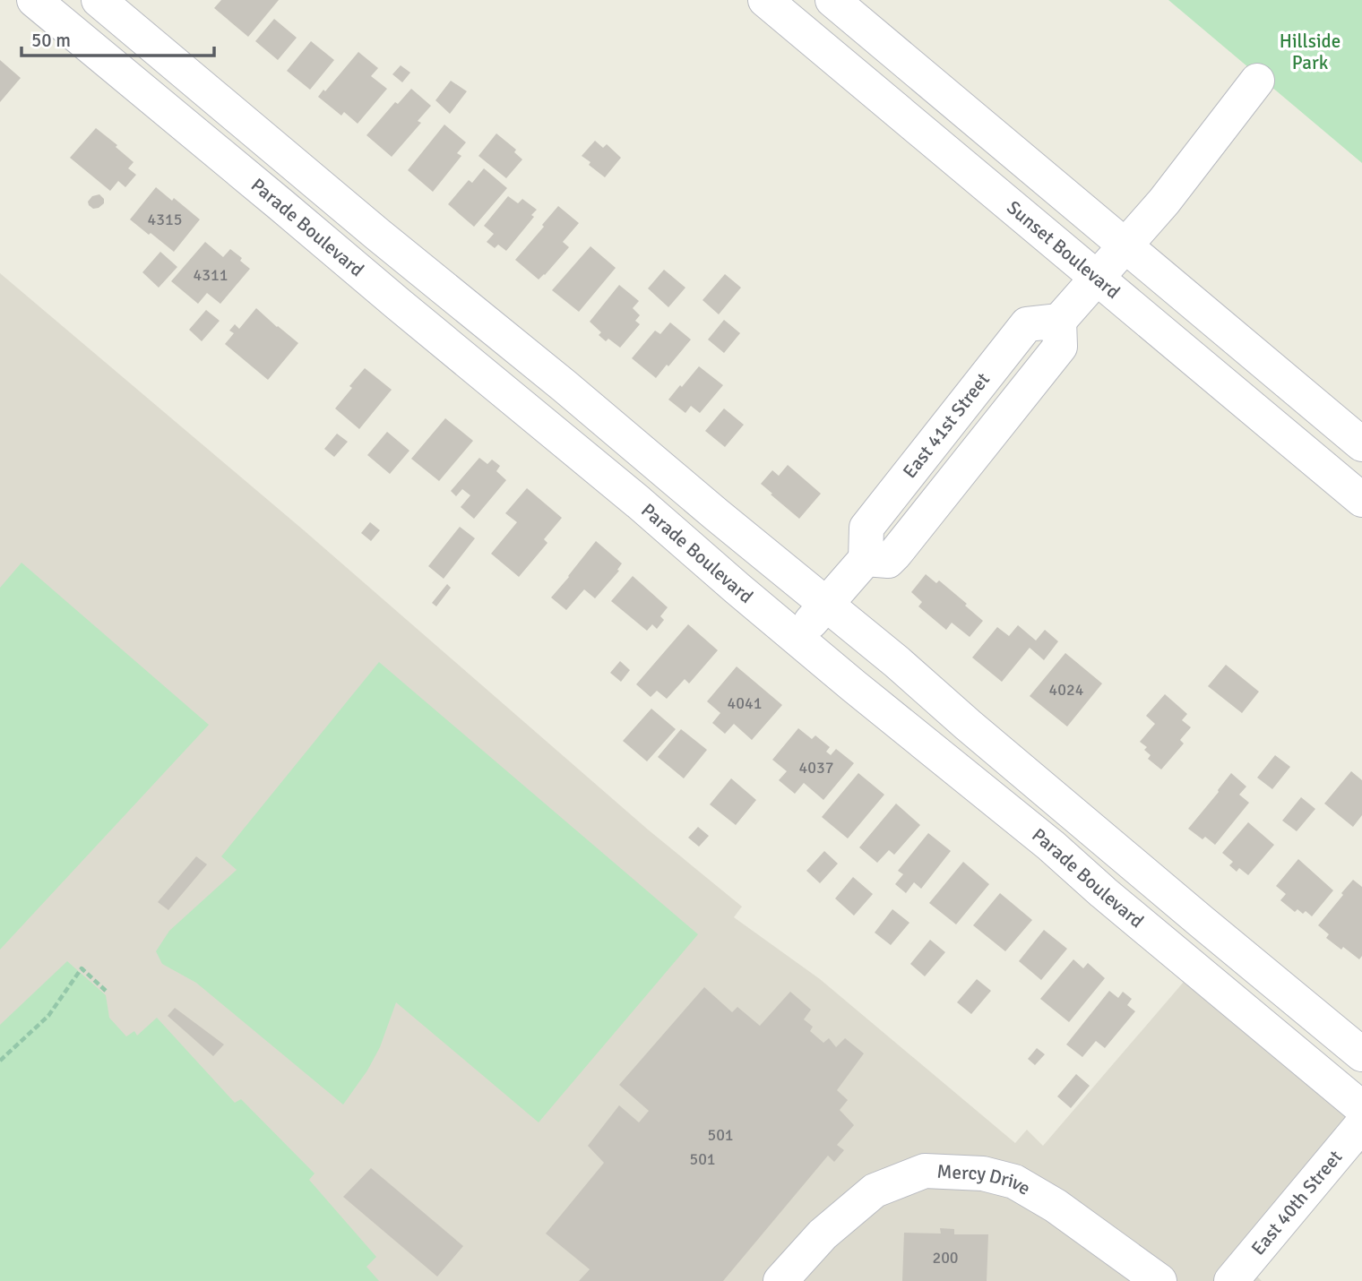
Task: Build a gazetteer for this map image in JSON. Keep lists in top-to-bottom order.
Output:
{
  "streets": {
    "street": [
      "Parade Boulevard",
      "Sunset Boulevard",
      "East 41st Street",
      "Mercy Drive",
      "East 40th Street"
    ]
  },
  "crossings": [
    ["Parade Boulevard", "East 41st Street"],
    ["Sunset Boulevard", "East 41st Street"]
  ],
  "parks": ["Hillside Park"],
  "house_numbers": [
    "4315",
    "4311",
    "4024",
    "4041",
    "4037",
    "501",
    "501",
    "200"
  ],
  "scale_bar": "50 m"
}
